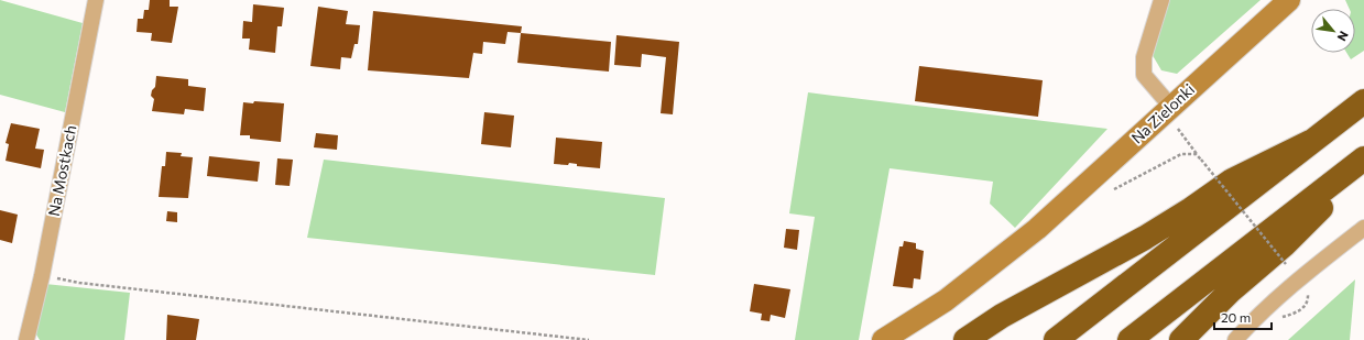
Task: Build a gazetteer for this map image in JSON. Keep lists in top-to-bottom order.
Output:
{
  "streets": {
    "street": ["Na Zielonki", "Na Mostkach"]
  },
  "scale_bar": "20 m",
  "north": "bottom right"
}
